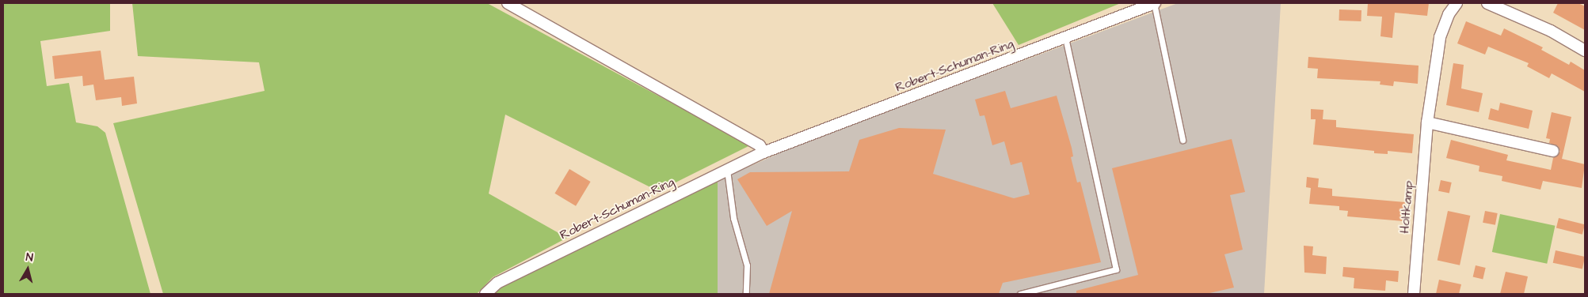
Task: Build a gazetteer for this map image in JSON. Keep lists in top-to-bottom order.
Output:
{
  "streets": {
    "street": ["Robert-Schuman-Ring", "Holtkamp"]
  },
  "north": "top"
}
